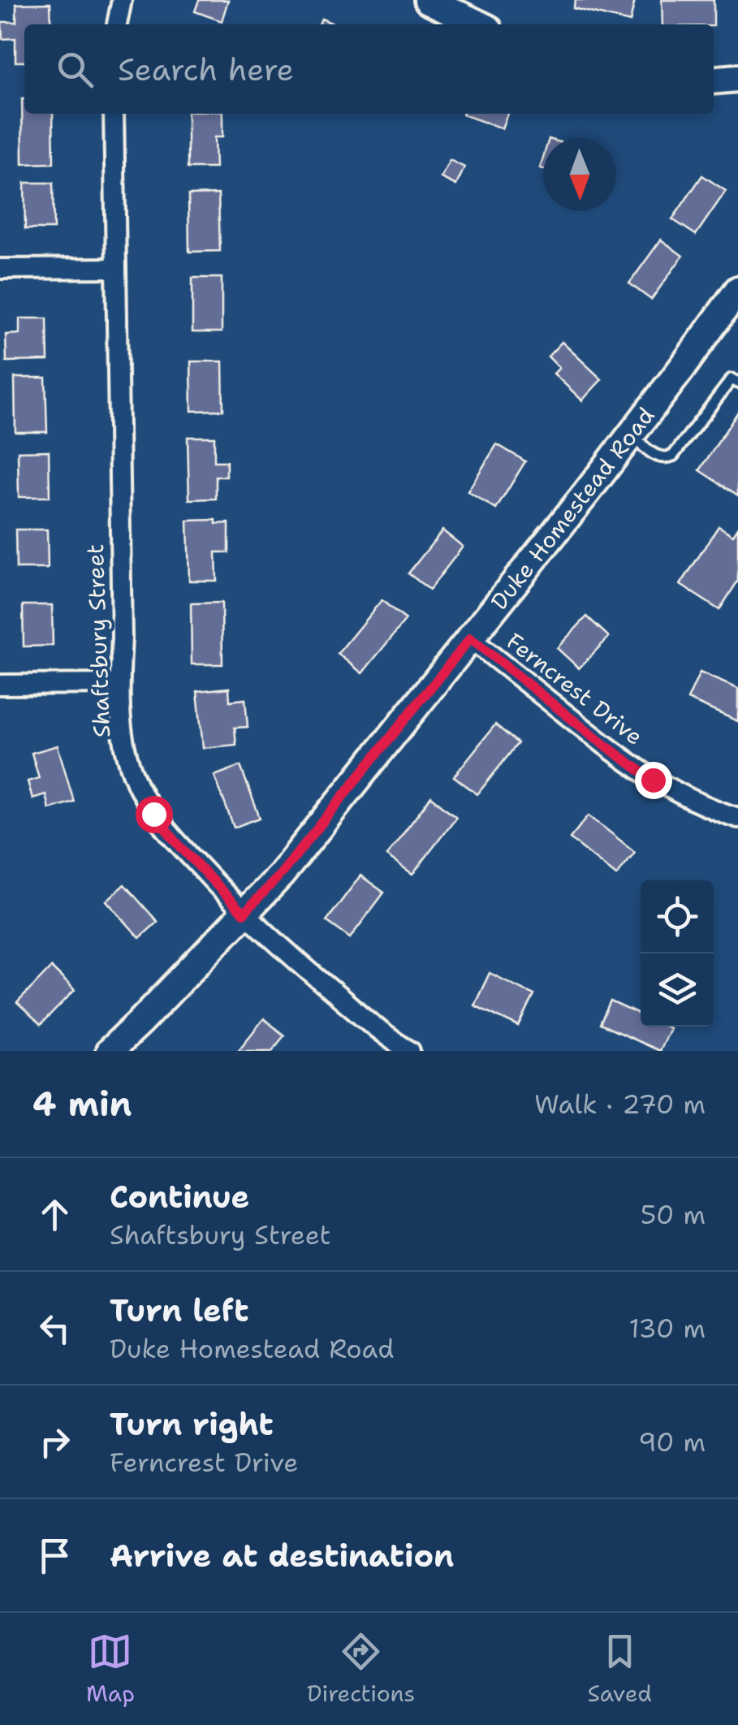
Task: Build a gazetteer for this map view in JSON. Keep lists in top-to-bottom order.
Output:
{
  "streets": {
    "street": ["Duke Homestead Road", "Shaftsbury Street", "Ferncrest Drive"]
  },
  "crossings": [
    ["Duke Homestead Road", "Shaftsbury Street"],
    ["Duke Homestead Road", "Ferncrest Drive"]
  ],
  "north": "bottom",
  "page": {
    "search": "Search here",
    "heading": ["4 min", "Walk · 270 m"],
    "list": [
      ["Continue", "Shaftsbury Street", "50 m"],
      ["Turn left", "Duke Homestead Road", "130 m"],
      ["Turn right", "Ferncrest Drive", "90 m"],
      "Arrive at destination"
    ],
    "nav": ["Map", "Directions", "Saved"]
  }
}
